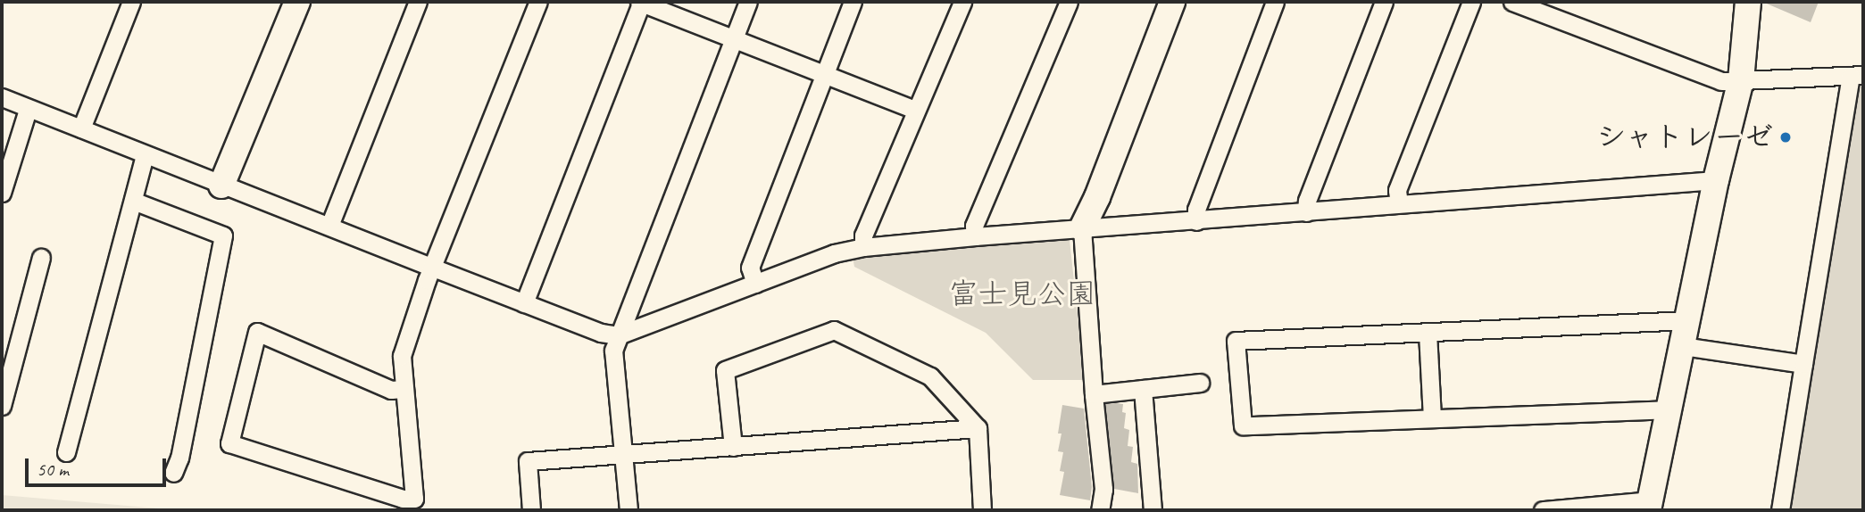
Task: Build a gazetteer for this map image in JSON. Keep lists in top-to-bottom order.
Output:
{
  "parks": ["富士見公園"],
  "places": ["シャトレーゼ"],
  "scale_bar": "50 m"
}
